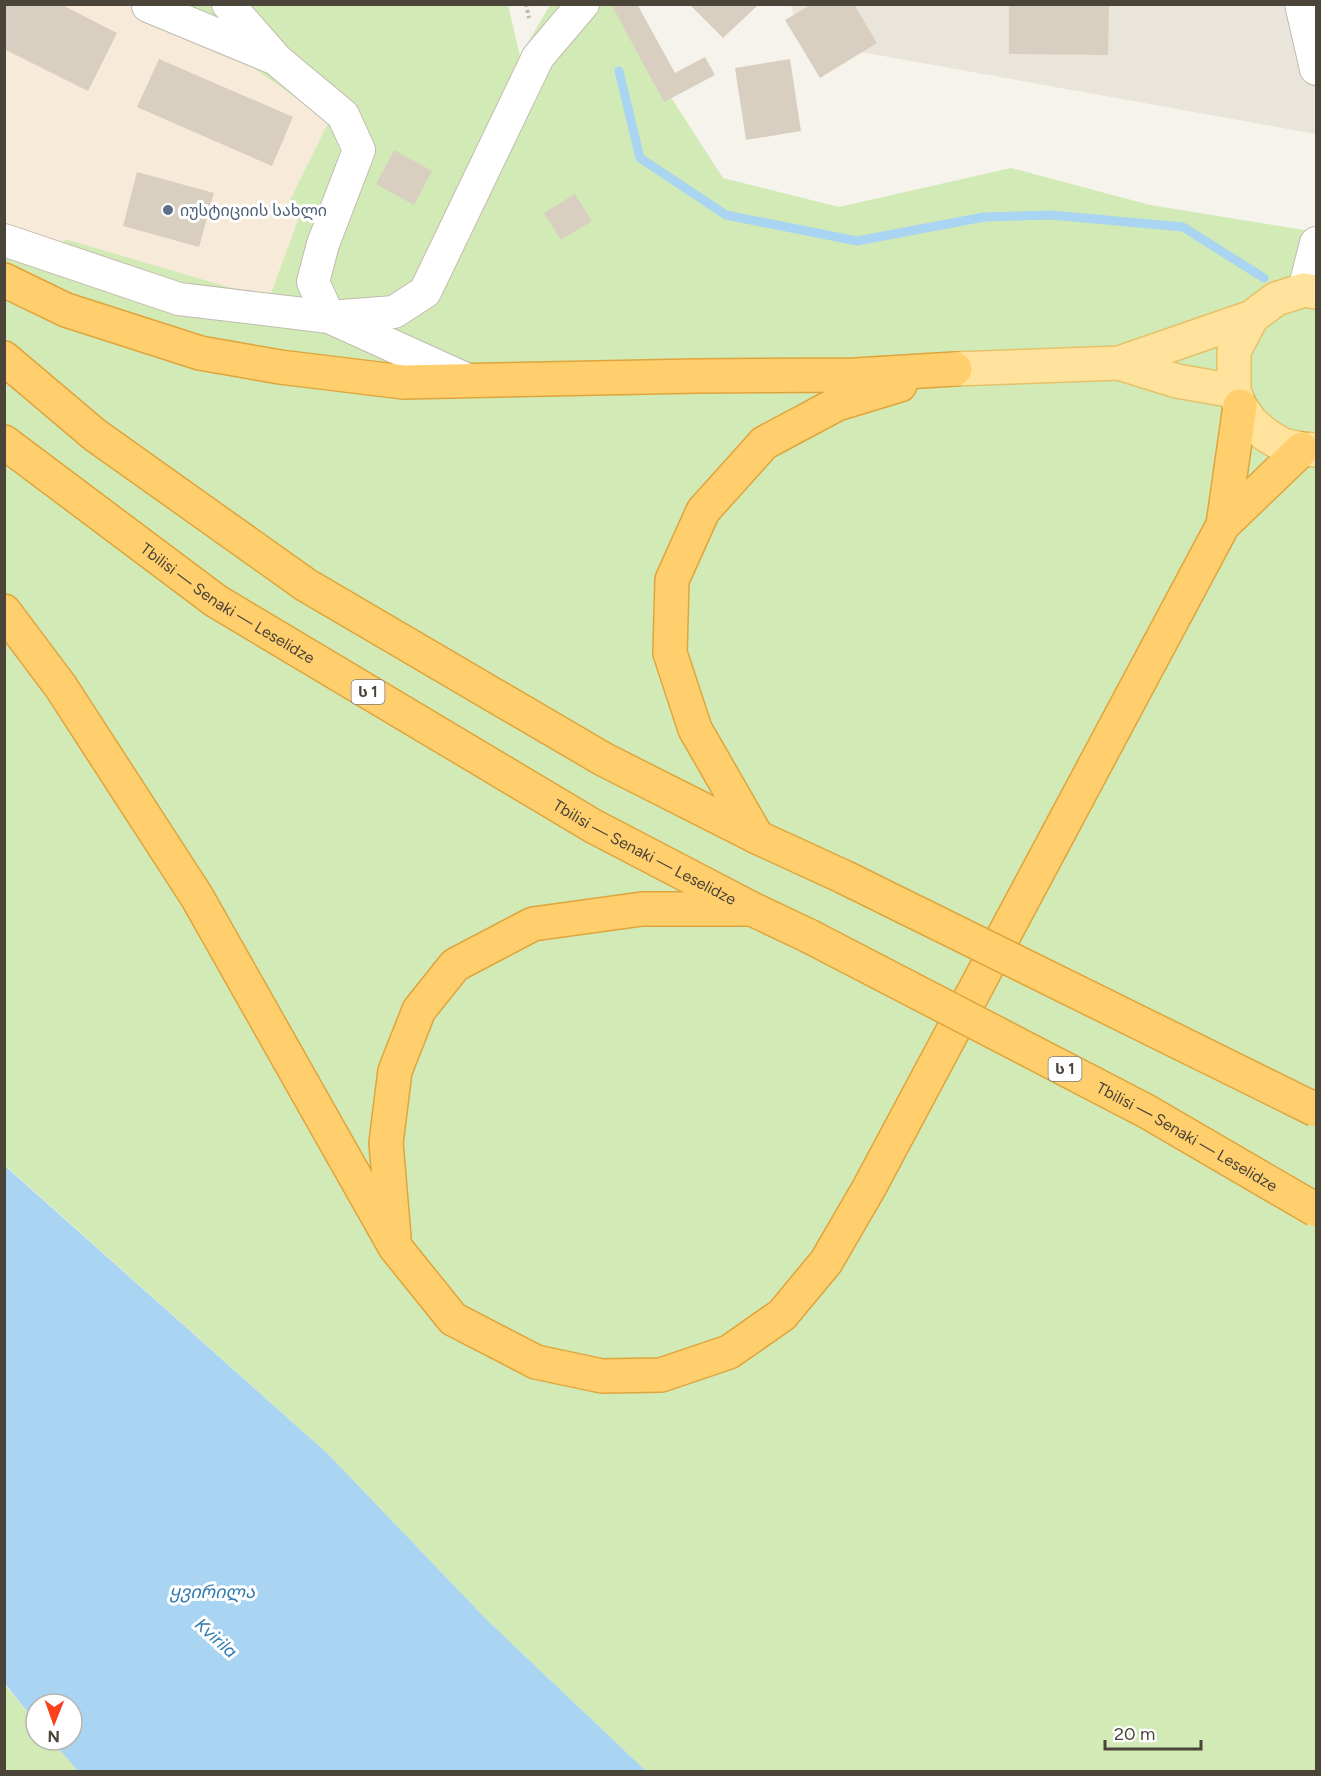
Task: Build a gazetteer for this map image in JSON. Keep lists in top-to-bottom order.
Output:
{
  "streets": {
    "highway": ["Tbilisi — Senaki — Leselidze", "ს 1"]
  },
  "water": ["ყვირილა", "Kvirila"],
  "places": ["იუსტიციის სახლი"],
  "scale_bar": "20 m",
  "north": "bottom"
}
